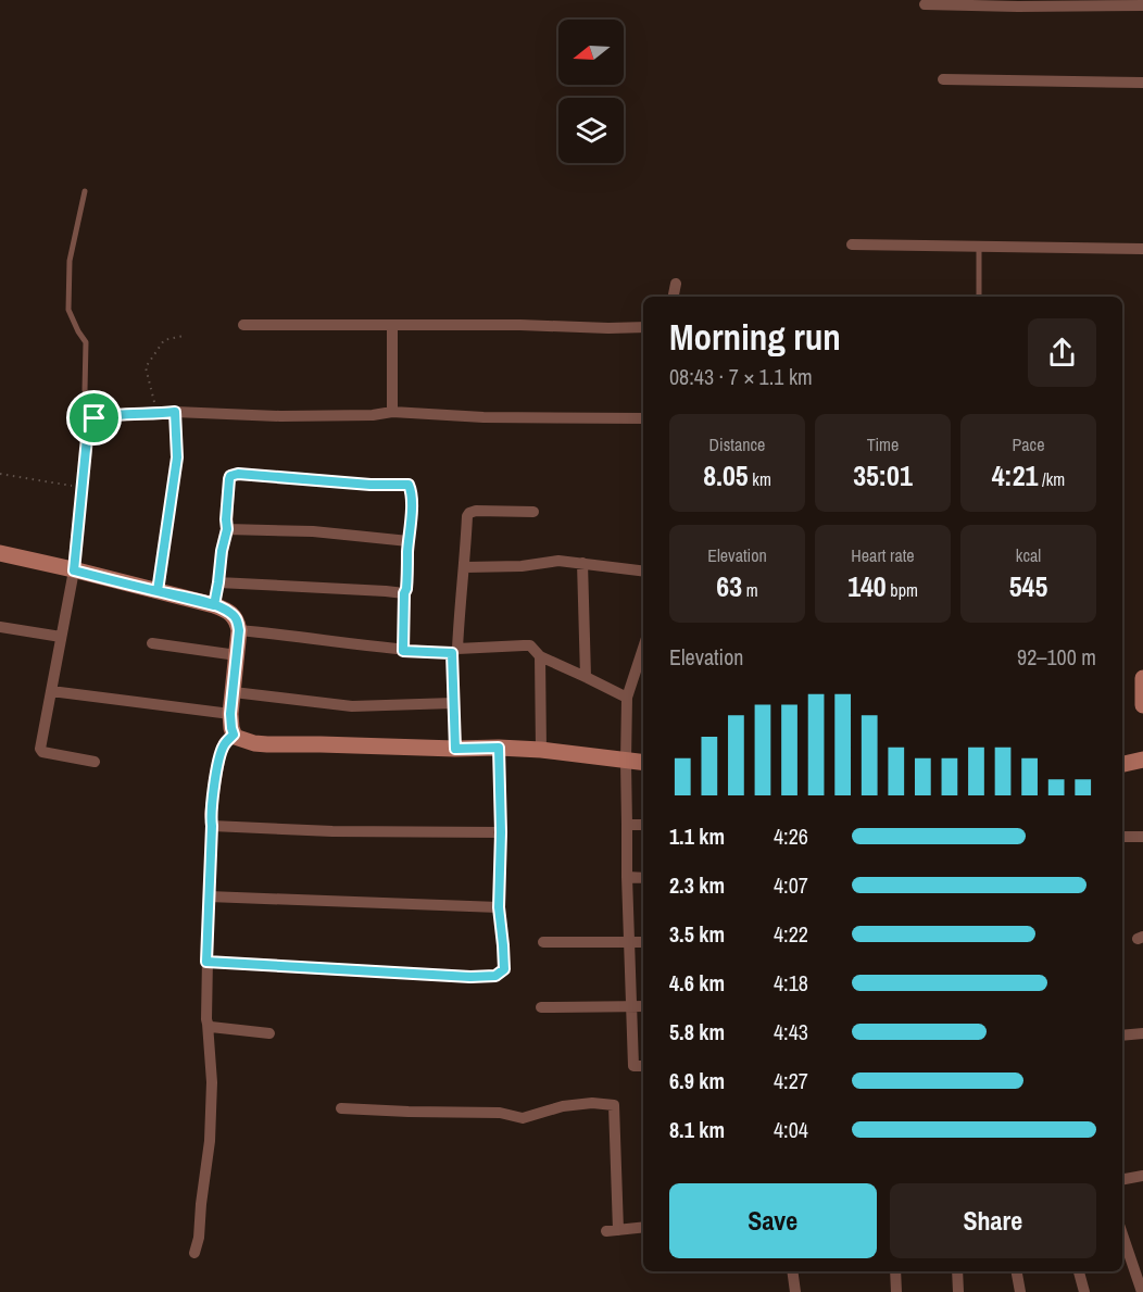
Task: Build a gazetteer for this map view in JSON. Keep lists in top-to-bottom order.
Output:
{
  "north": "left",
  "page": {
    "heading": ["Morning run", "08:43 · 7 × 1.1 km"],
    "stats": [
      ["Distance", "8.05 km"],
      ["Time", "35:01"],
      ["Pace", "4:21 /km"],
      ["Elevation", "63 m"],
      ["Heart rate", "140 bpm"],
      ["kcal", "545"]
    ],
    "chart": ["Elevation", "92–100 m"],
    "list": [
      {
        "name": "1.1 km",
        "note": "4:26"
      },
      {
        "name": "2.3 km",
        "note": "4:07"
      },
      {
        "name": "3.5 km",
        "note": "4:22"
      },
      {
        "name": "4.6 km",
        "note": "4:18"
      },
      {
        "name": "5.8 km",
        "note": "4:43"
      },
      {
        "name": "6.9 km",
        "note": "4:27"
      },
      {
        "name": "8.1 km",
        "note": "4:04"
      }
    ],
    "buttons": ["Save", "Share"]
  }
}
